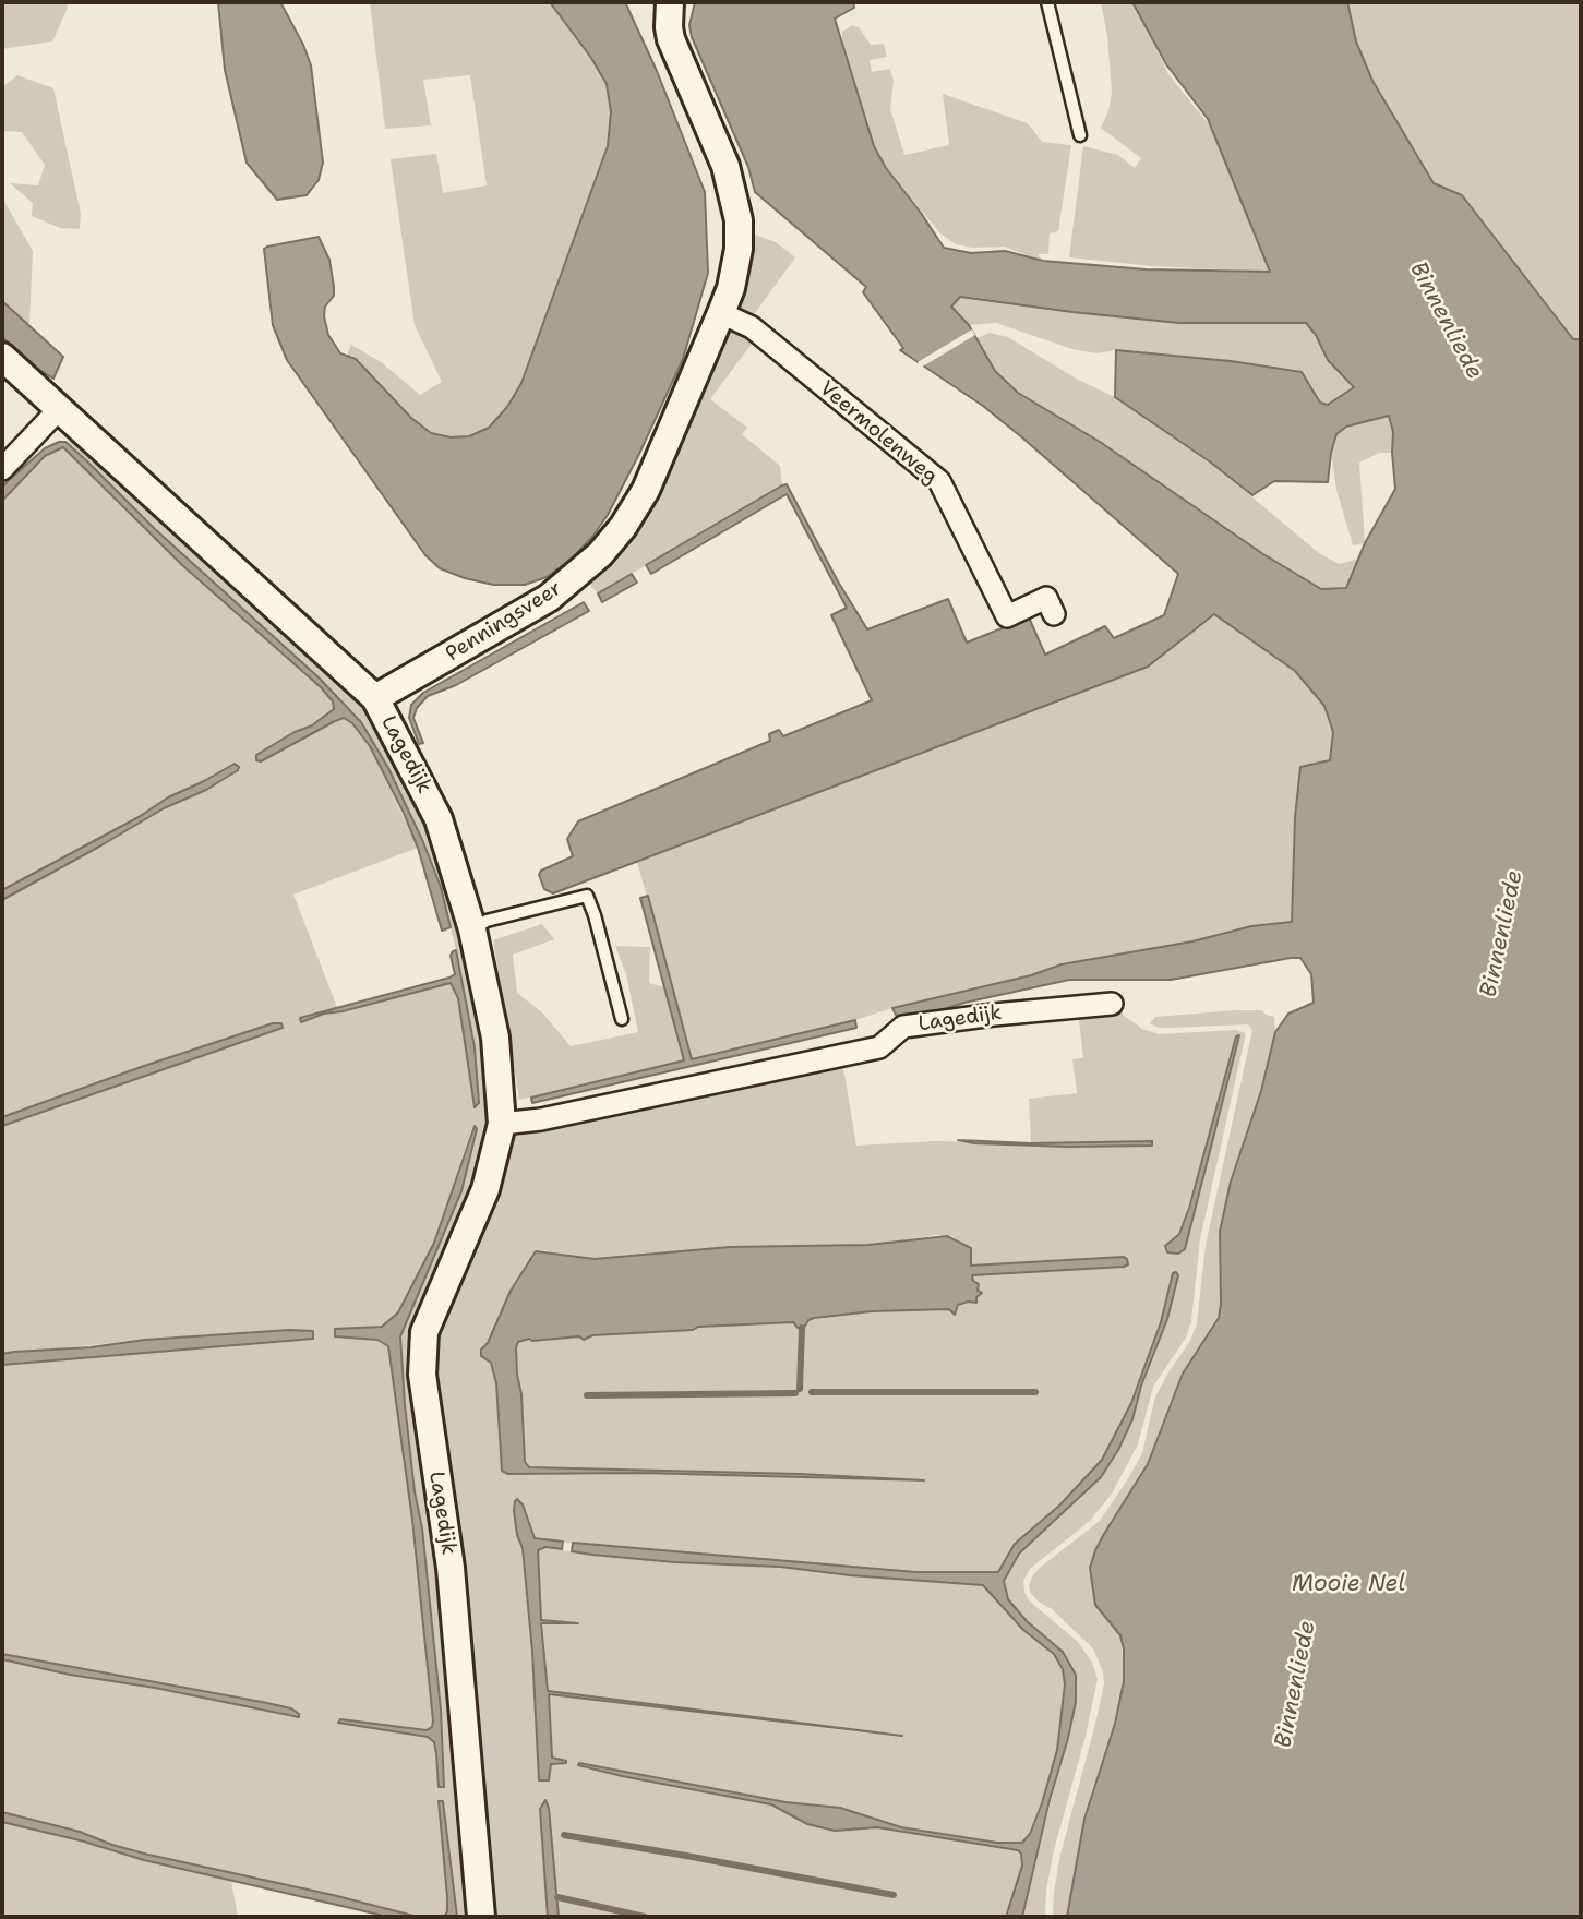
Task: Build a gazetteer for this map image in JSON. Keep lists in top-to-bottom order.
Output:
{
  "streets": {
    "street": ["Veermolenweg", "Penningsveer", "Lagedijk"]
  },
  "crossings": [
    ["Veermolenweg", "Penningsveer"],
    ["Penningsveer", "Lagedijk"]
  ],
  "water": ["Binnenliede", "Mooie Nel"]
}
